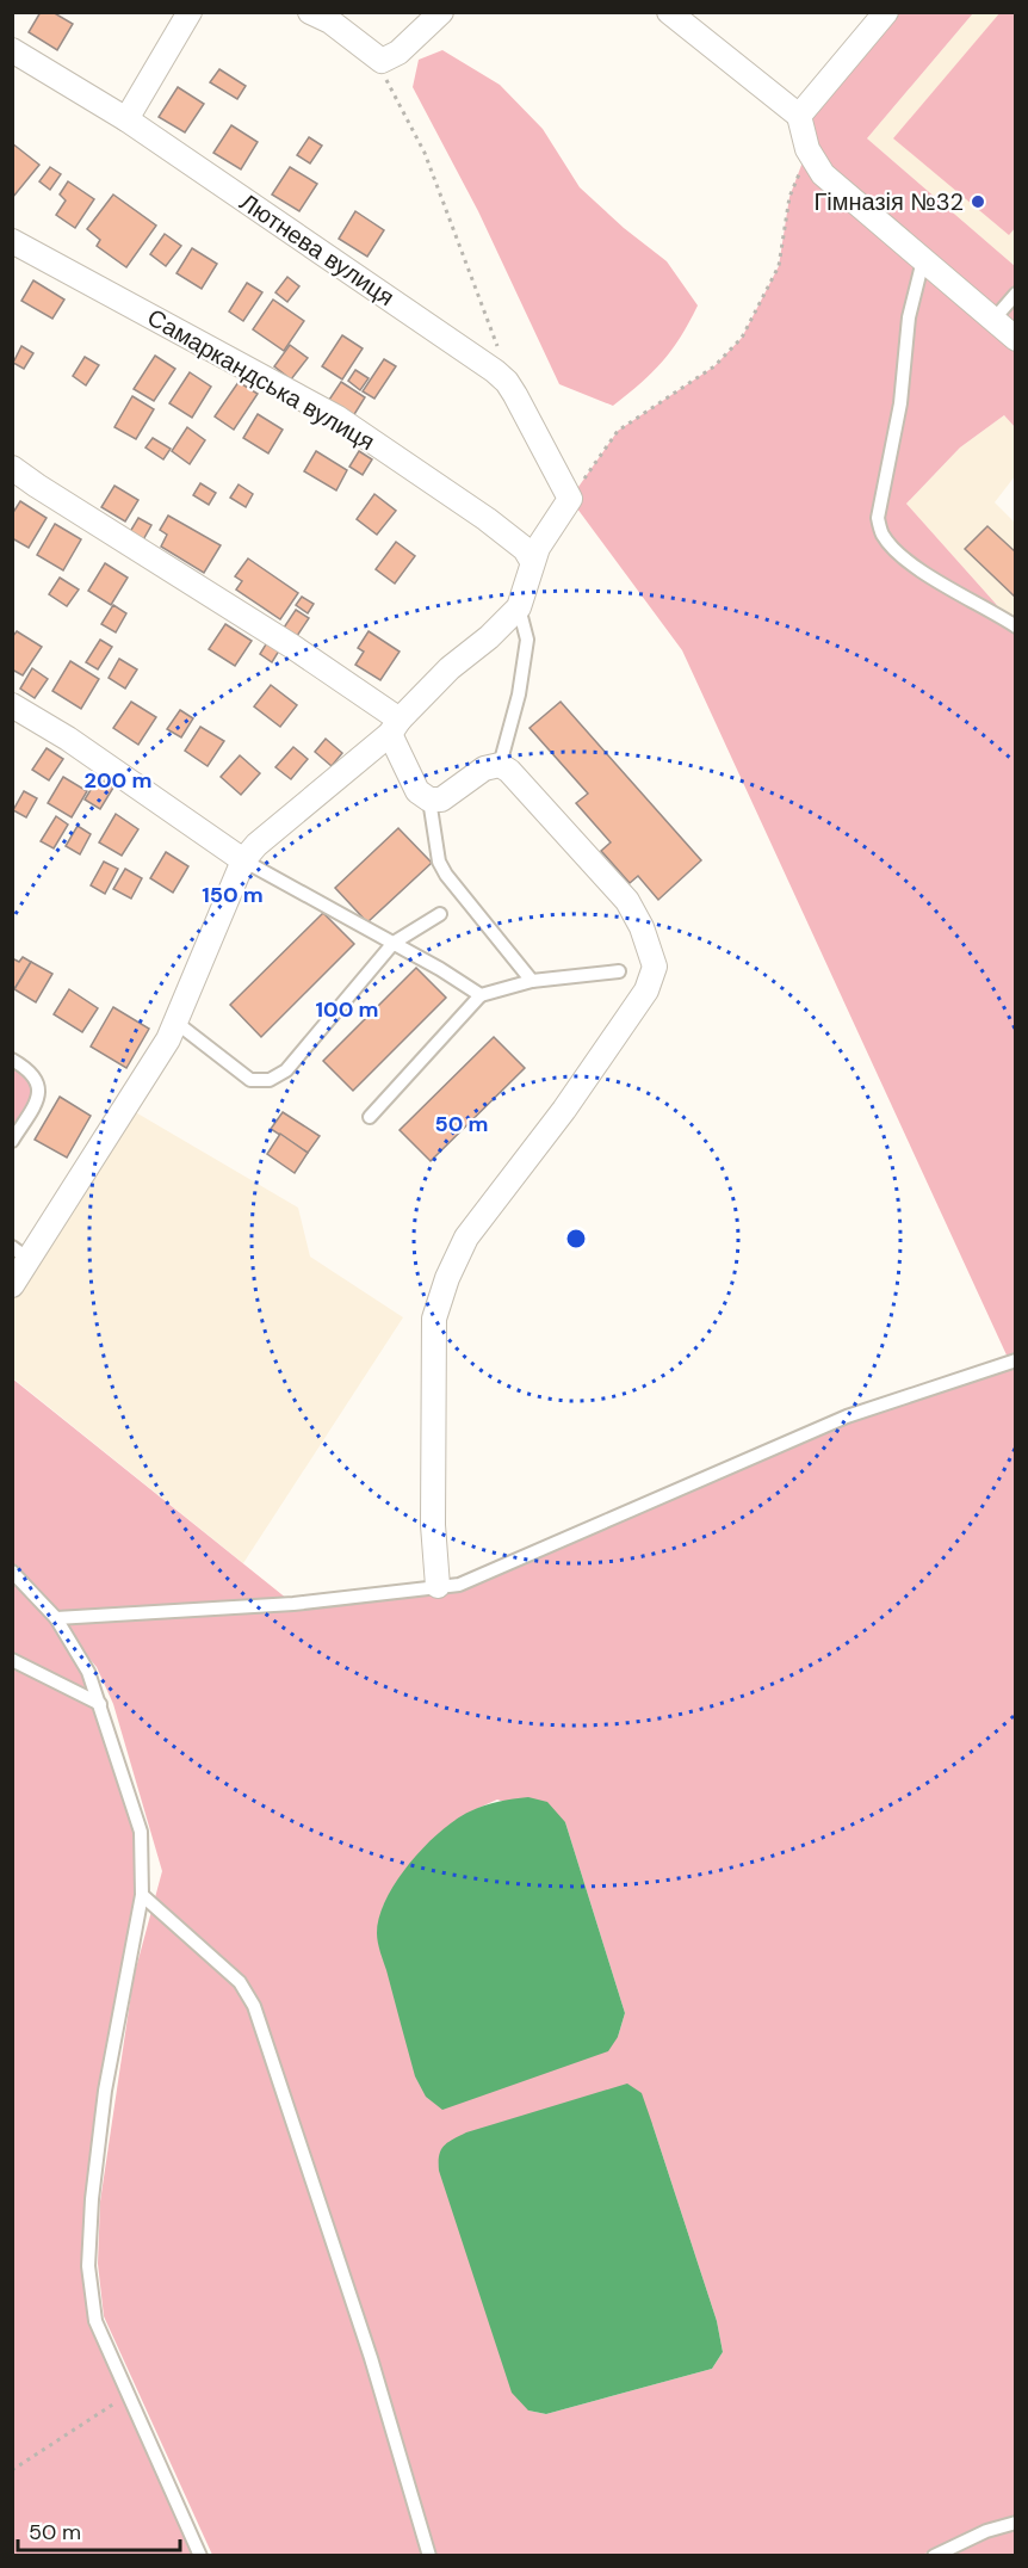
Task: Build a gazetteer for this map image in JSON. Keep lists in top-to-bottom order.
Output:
{
  "streets": {
    "street": ["Лютнева вулиця", "Самаркандська вулиця"]
  },
  "places": ["Гімназія №32"],
  "scale_bar": "50 m",
  "rings": [
    "200 m",
    "150 m",
    "100 m",
    "50 m"
  ]
}
